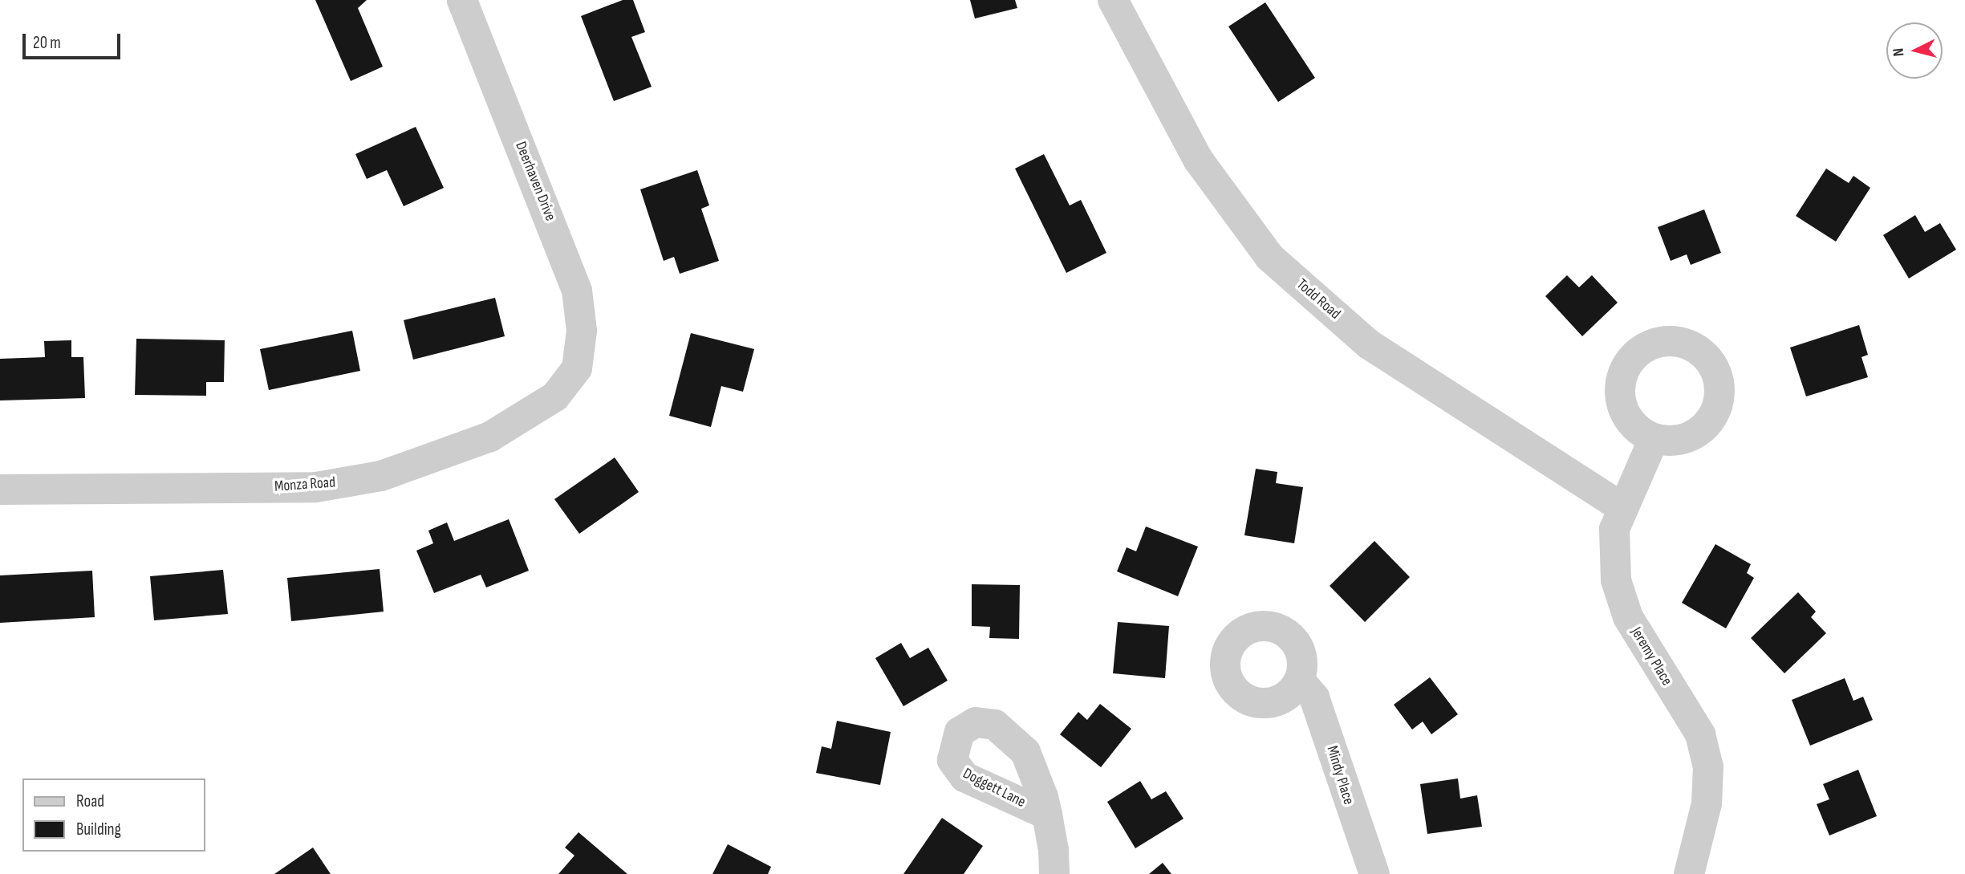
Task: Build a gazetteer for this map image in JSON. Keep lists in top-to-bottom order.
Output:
{
  "streets": {
    "street": [
      "Deerhaven Drive",
      "Todd Road",
      "Monza Road",
      "Jeremy Place",
      "Mindy Place"
    ]
  },
  "crossings": [
    ["Deerhaven Drive", "Monza Road"],
    ["Todd Road", "Jeremy Place"]
  ],
  "legend": ["Road", "Building"],
  "scale_bar": "20 m",
  "north": "left"
}
